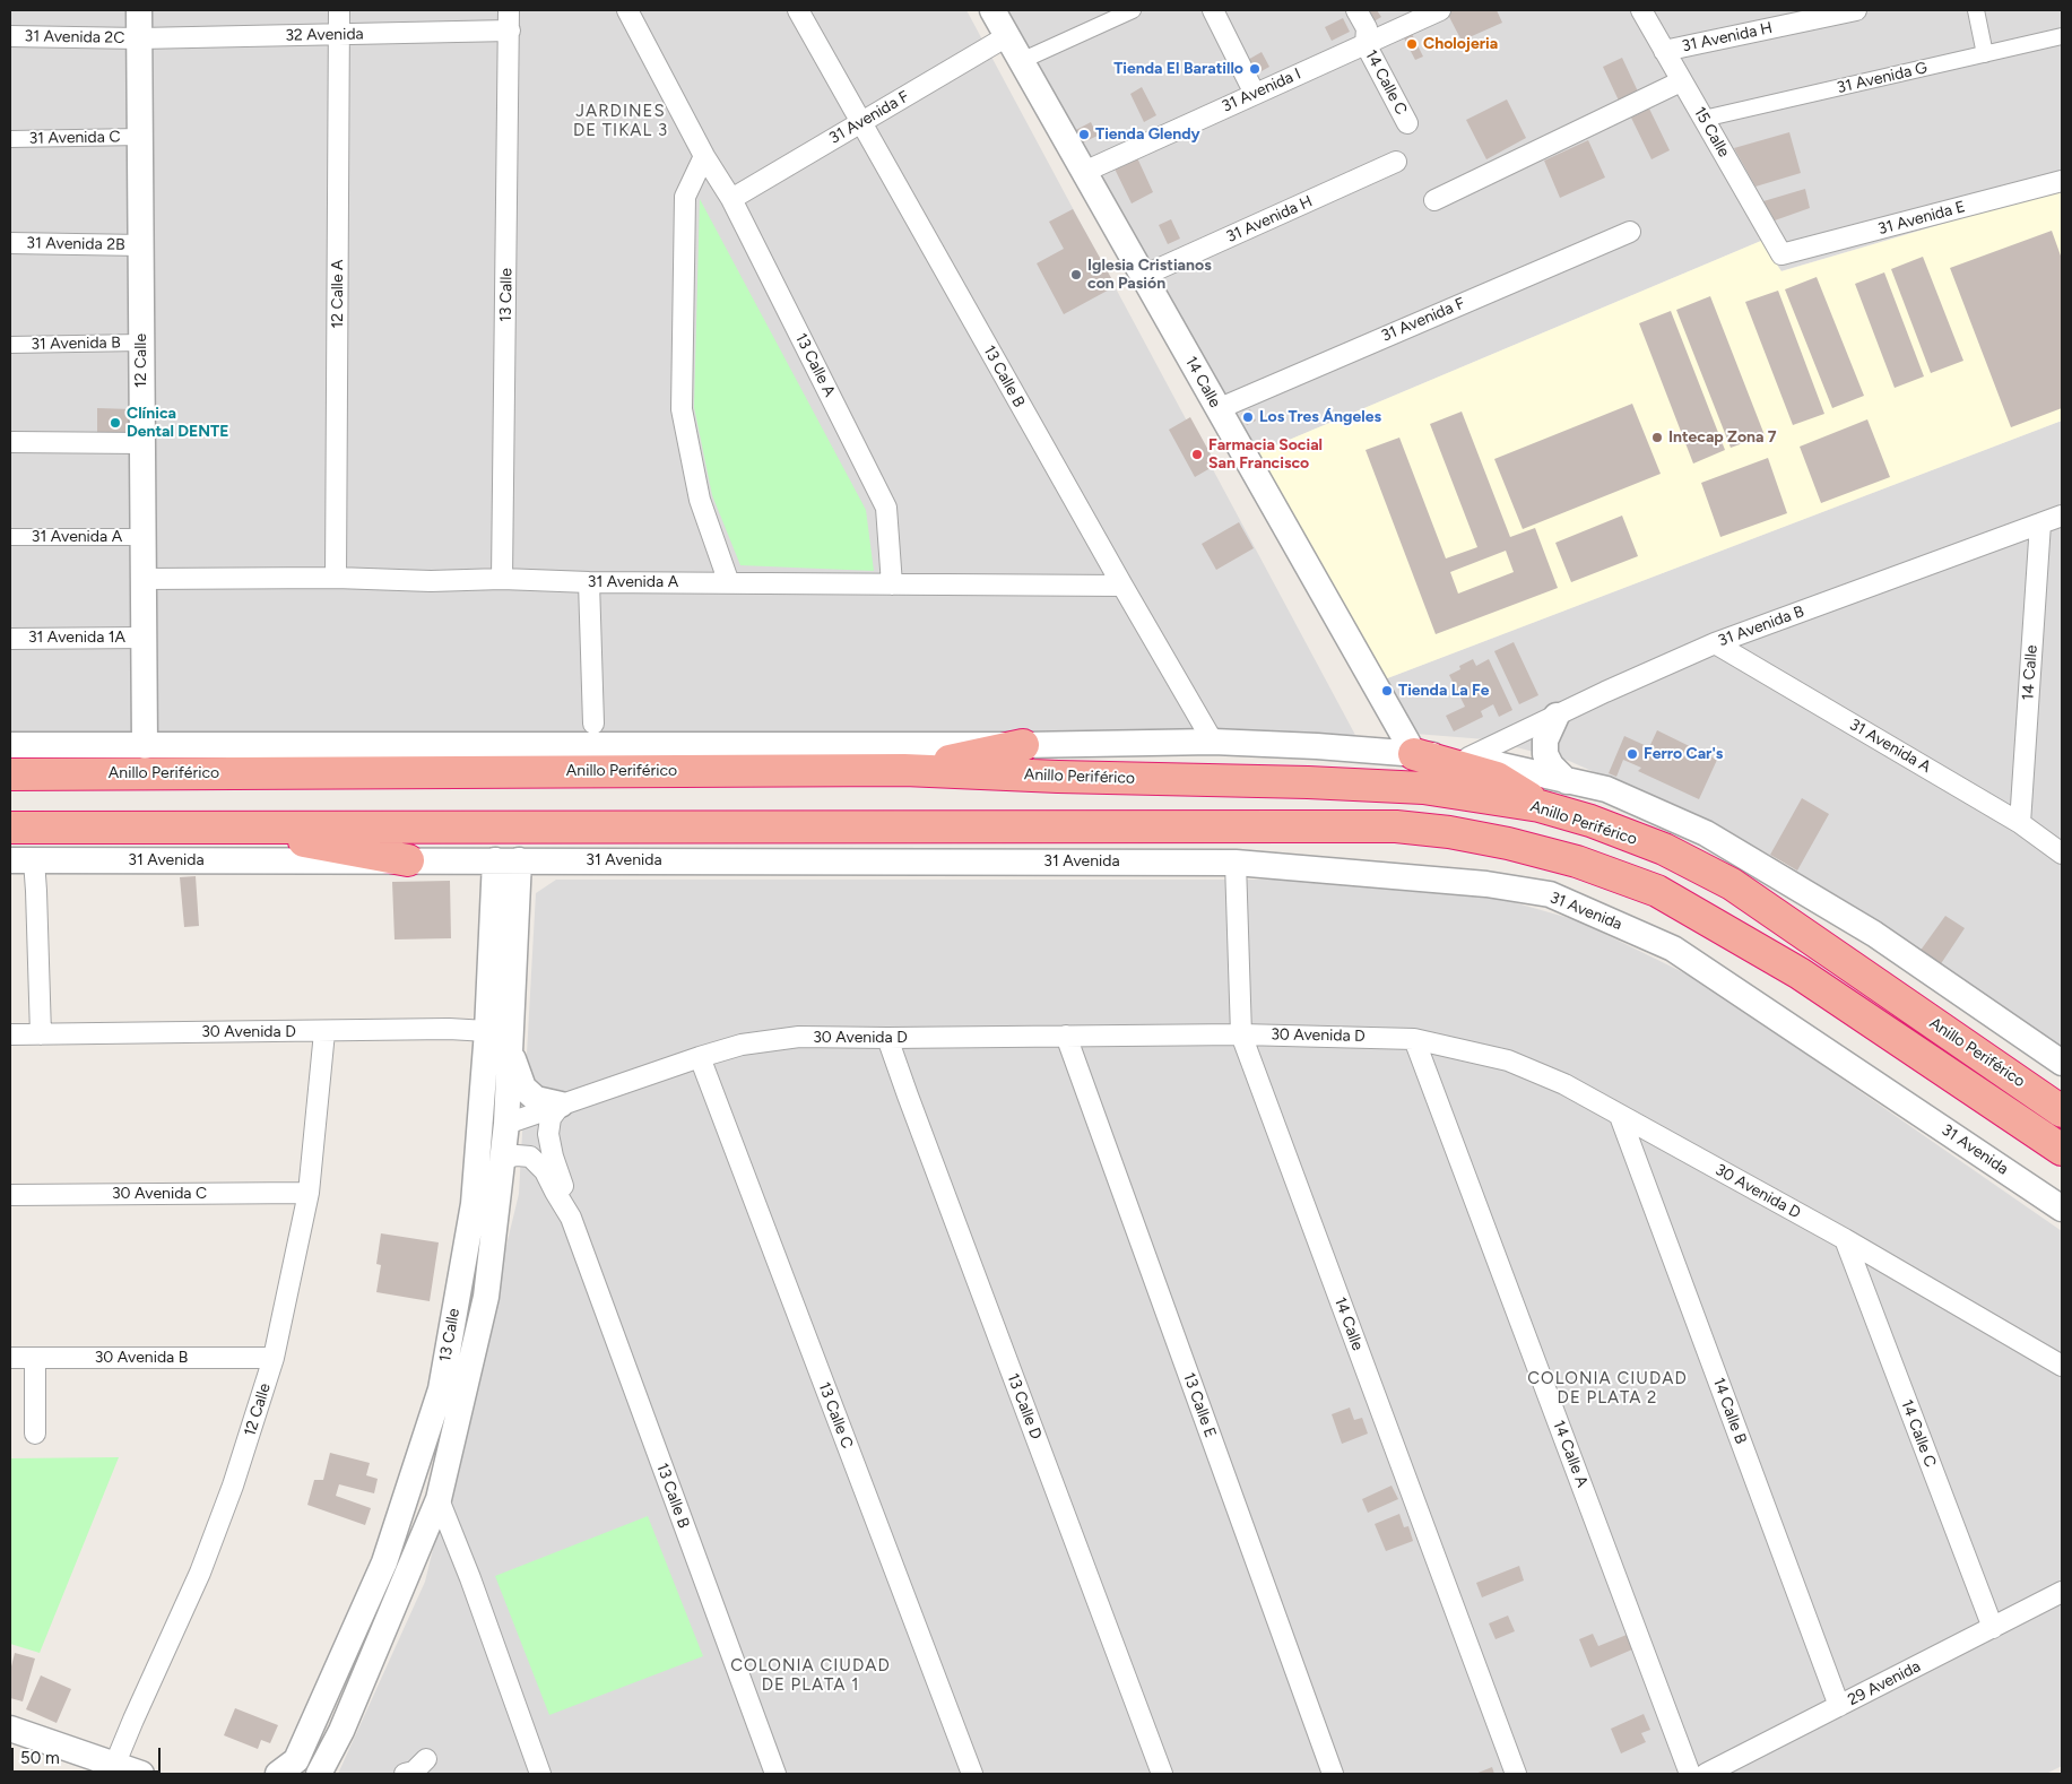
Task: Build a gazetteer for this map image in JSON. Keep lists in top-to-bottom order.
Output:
{
  "streets": {
    "highway": ["Anillo Periférico"],
    "street": [
      "32 Avenida",
      "31 Avenida 2C",
      "31 Avenida H",
      "31 Avenida G",
      "14 Calle C",
      "31 Avenida I",
      "31 Avenida F",
      "15 Calle",
      "31 Avenida C",
      "31 Avenida E",
      "31 Avenida 2B",
      "12 Calle A",
      "13 Calle",
      "31 Avenida B",
      "12 Calle",
      "13 Calle A",
      "13 Calle B",
      "14 Calle",
      "31 Avenida A",
      "31 Avenida 1A",
      "31 Avenida",
      "30 Avenida D",
      "30 Avenida C",
      "30 Avenida B",
      "13 Calle E",
      "13 Calle D",
      "14 Calle B",
      "13 Calle C",
      "14 Calle A",
      "29 Avenida"
    ]
  },
  "crossings": [
    ["32 Avenida", "31 Avenida 2C"],
    ["32 Avenida", "12 Calle A"],
    ["32 Avenida", "13 Calle"],
    ["32 Avenida", "12 Calle"],
    ["31 Avenida 2C", "12 Calle"],
    ["31 Avenida H", "15 Calle"],
    ["31 Avenida H", "14 Calle"],
    ["31 Avenida G", "15 Calle"],
    ["14 Calle C", "31 Avenida I"],
    ["14 Calle C", "30 Avenida D"],
    ["14 Calle C", "29 Avenida"],
    ["31 Avenida I", "14 Calle"],
    ["31 Avenida F", "13 Calle A"],
    ["31 Avenida F", "13 Calle B"],
    ["31 Avenida F", "14 Calle"],
    ["15 Calle", "31 Avenida E"],
    ["31 Avenida C", "12 Calle"],
    ["31 Avenida 2B", "12 Calle"],
    ["12 Calle A", "31 Avenida A"],
    ["13 Calle", "13 Calle B"],
    ["13 Calle", "31 Avenida A"],
    ["13 Calle", "31 Avenida"],
    ["13 Calle", "30 Avenida D"],
    ["31 Avenida B", "12 Calle"],
    ["31 Avenida B", "14 Calle"],
    ["31 Avenida B", "31 Avenida A"],
    ["12 Calle", "31 Avenida A"],
    ["12 Calle", "31 Avenida 1A"],
    ["12 Calle", "30 Avenida D"],
    ["12 Calle", "30 Avenida C"],
    ["12 Calle", "30 Avenida B"],
    ["13 Calle A", "31 Avenida A"],
    ["13 Calle B", "31 Avenida A"],
    ["13 Calle B", "30 Avenida D"],
    ["14 Calle", "31 Avenida A"],
    ["14 Calle", "31 Avenida"],
    ["14 Calle", "30 Avenida D"],
    ["30 Avenida D", "13 Calle E"],
    ["30 Avenida D", "13 Calle D"],
    ["30 Avenida D", "14 Calle B"],
    ["30 Avenida D", "13 Calle C"],
    ["30 Avenida D", "14 Calle A"],
    ["14 Calle B", "29 Avenida"]
  ],
  "districts": ["JARDINES DE TIKAL 3", "COLONIA CIUDAD DE PLATA 2", "COLONIA CIUDAD DE PLATA 1"],
  "places": [
    "Cholojeria",
    "Tienda El Baratillo",
    "Tienda Glendy",
    "Iglesia Cristianos con Pasión",
    "Los Tres Ángeles",
    "Clínica Dental DENTE",
    "Intecap Zona 7",
    "Farmacia Social San Francisco",
    "Tienda La Fe",
    "Ferro Car's"
  ],
  "scale_bar": "50 m"
}
